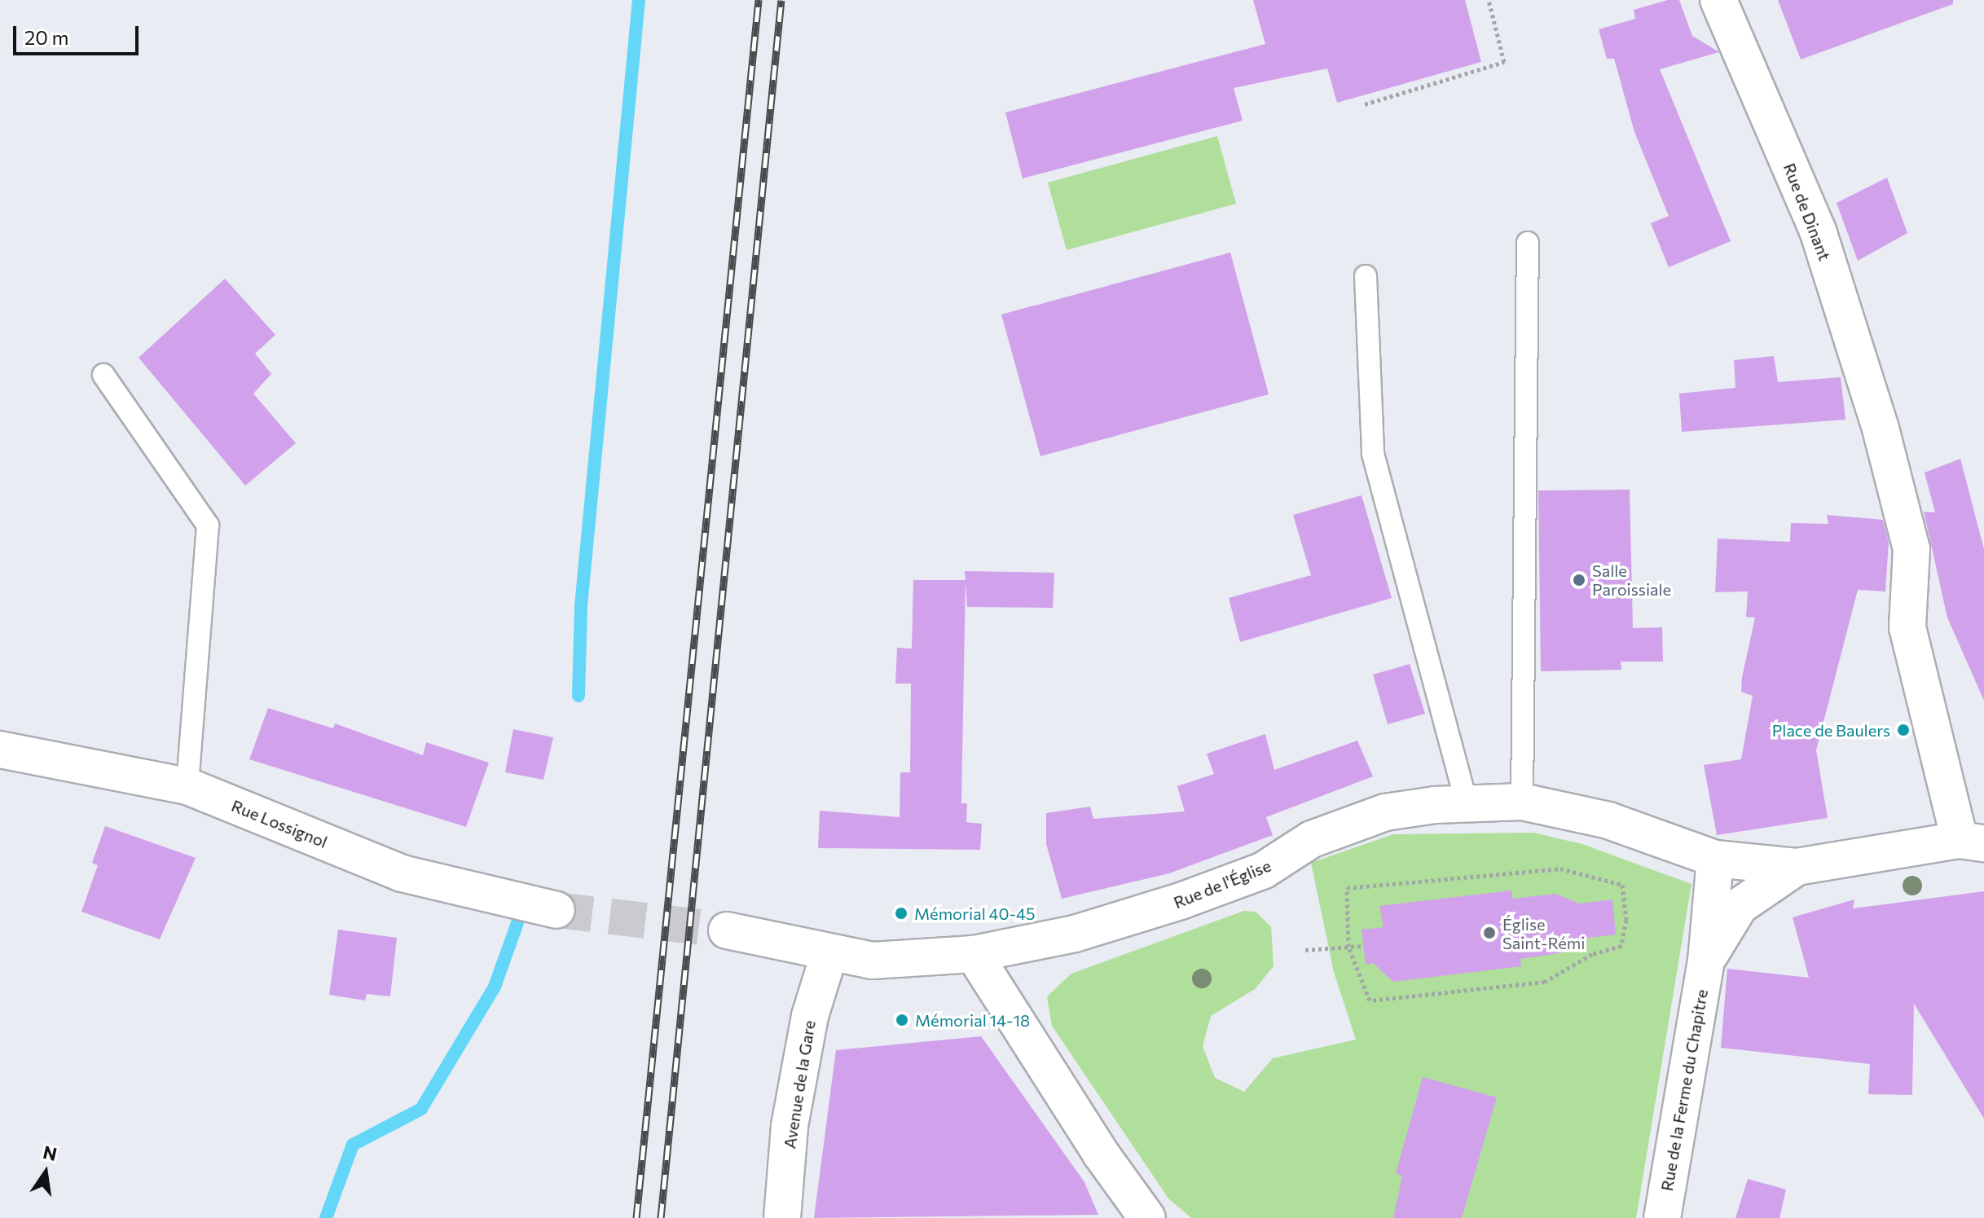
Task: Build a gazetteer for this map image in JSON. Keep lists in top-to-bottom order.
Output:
{
  "streets": {
    "street": [
      "Rue de Dinant",
      "Rue Lossignol",
      "Rue de l'Église",
      "Avenue de la Gare",
      "Rue de la Ferme du Chapitre"
    ]
  },
  "crossings": [
    ["Rue de Dinant", "Rue de l'Église"],
    ["Rue de l'Église", "Avenue de la Gare"],
    ["Rue de l'Église", "Rue de la Ferme du Chapitre"]
  ],
  "places": [
    "Salle Paroissiale",
    "Place de Baulers",
    "Mémorial 40-45",
    "Église Saint-Rémi",
    "Mémorial 14-18"
  ],
  "scale_bar": "20 m",
  "north": "top"
}
